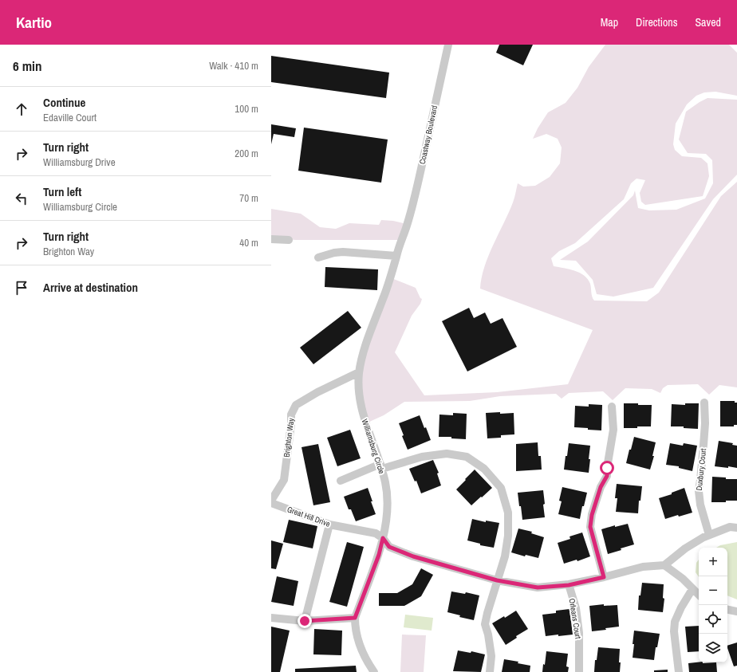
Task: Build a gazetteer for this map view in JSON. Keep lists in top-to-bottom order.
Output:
{
  "streets": {
    "street": [
      "Coastway Boulevard",
      "Brighton Way",
      "Williamsburg Circle",
      "Duxbury Court",
      "Great Hill Drive",
      "Orleans Court"
    ]
  },
  "crossings": [
    ["Coastway Boulevard", "Williamsburg Circle"],
    ["Brighton Way", "Williamsburg Circle"],
    ["Brighton Way", "Great Hill Drive"],
    ["Williamsburg Circle", "Great Hill Drive"]
  ],
  "page": {
    "header": "Kartio",
    "nav": ["Map", "Directions", "Saved"],
    "heading": ["6 min", "Walk · 410 m"],
    "list": [
      ["Continue", "Edaville Court", "100 m"],
      ["Turn right", "Williamsburg Drive", "200 m"],
      ["Turn left", "Williamsburg Circle", "70 m"],
      ["Turn right", "Brighton Way", "40 m"],
      "Arrive at destination"
    ],
    "map_buttons": ["+", "−"]
  }
}
